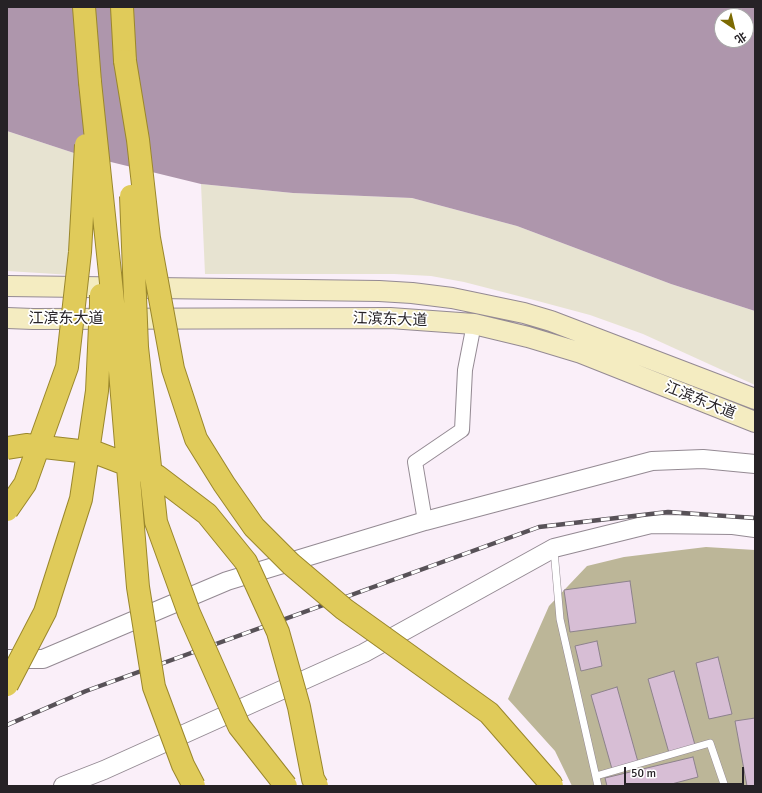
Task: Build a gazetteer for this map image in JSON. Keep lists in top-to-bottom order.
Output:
{
  "streets": {
    "main road": ["江滨东大道"]
  },
  "scale_bar": "50 m",
  "north": "bottom right"
}
